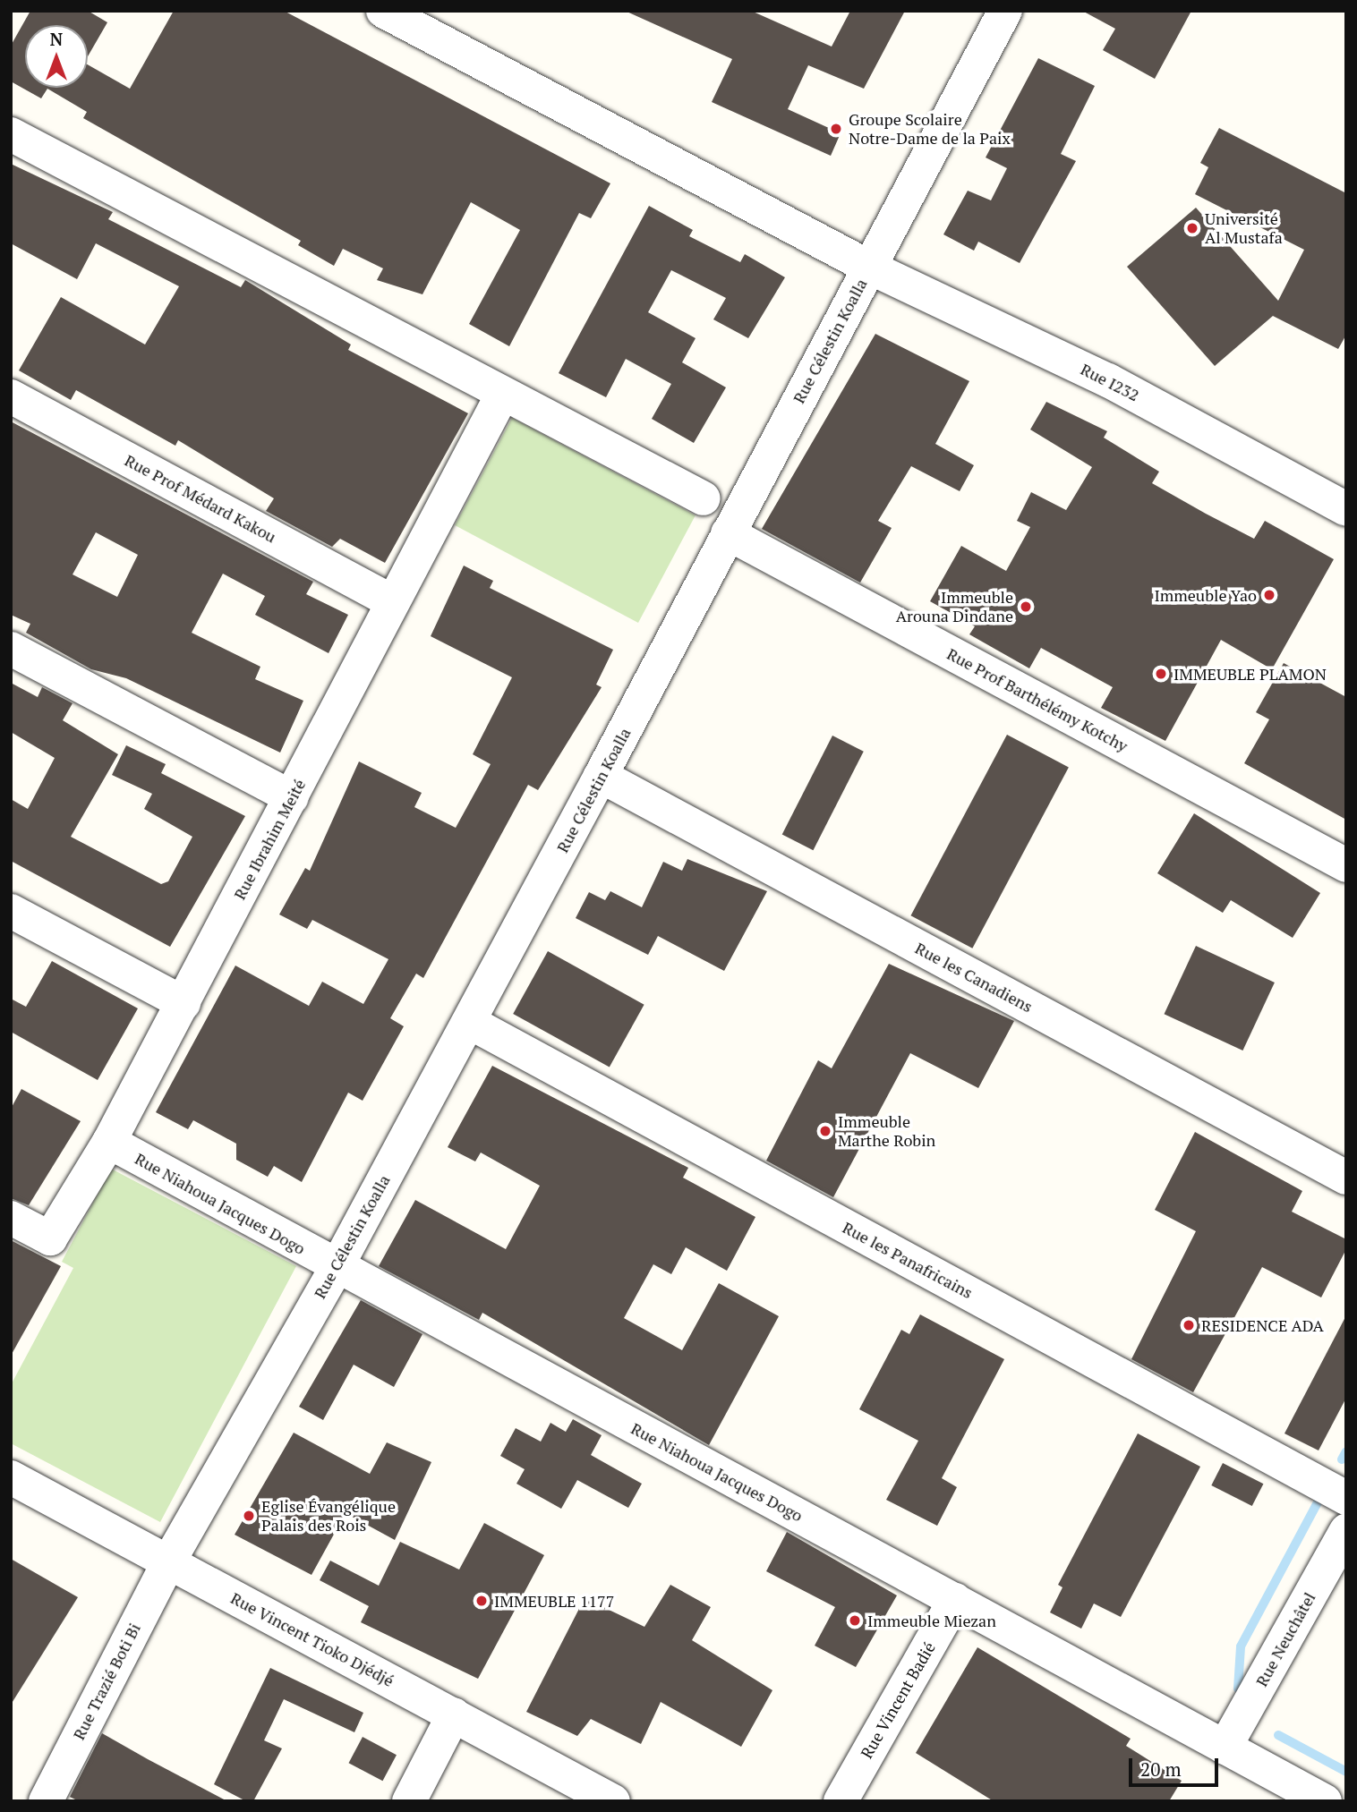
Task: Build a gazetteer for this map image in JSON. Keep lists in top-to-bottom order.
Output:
{
  "streets": {
    "street": [
      "Rue Célestin Koalla",
      "Rue I232",
      "Rue Prof Médard Kakou",
      "Rue Prof Barthélémy Kotchy",
      "Rue Ibrahim Meité",
      "Rue les Canadiens",
      "Rue Niahoua Jacques Dogo",
      "Rue les Panafricains",
      "Rue Vincent Tioko Djédjé",
      "Rue Neuchâtel",
      "Rue Trazié Boti Bi",
      "Rue Vincent Badié"
    ]
  },
  "crossings": [
    ["Rue Célestin Koalla", "Rue I232"],
    ["Rue Célestin Koalla", "Rue Prof Barthélémy Kotchy"],
    ["Rue Célestin Koalla", "Rue les Canadiens"],
    ["Rue Célestin Koalla", "Rue Niahoua Jacques Dogo"],
    ["Rue Célestin Koalla", "Rue les Panafricains"],
    ["Rue Célestin Koalla", "Rue Vincent Tioko Djédjé"],
    ["Rue Célestin Koalla", "Rue Trazié Boti Bi"],
    ["Rue Prof Médard Kakou", "Rue Ibrahim Meité"],
    ["Rue Ibrahim Meité", "Rue Niahoua Jacques Dogo"],
    ["Rue Niahoua Jacques Dogo", "Rue Neuchâtel"],
    ["Rue Niahoua Jacques Dogo", "Rue Vincent Badié"],
    ["Rue Vincent Tioko Djédjé", "Rue Trazié Boti Bi"]
  ],
  "places": [
    "Groupe Scolaire Notre-Dame de la Paix",
    "Université Al Mustafa",
    "Immeuble Yao",
    "Immeuble Arouna Dindane",
    "IMMEUBLE PLAMON",
    "Immeuble Marthe Robin",
    "RESIDENCE ADA",
    "Eglise Évangélique Palais des Rois",
    "IMMEUBLE 1177",
    "Immeuble Miezan"
  ],
  "scale_bar": "20 m",
  "north": "top"
}
